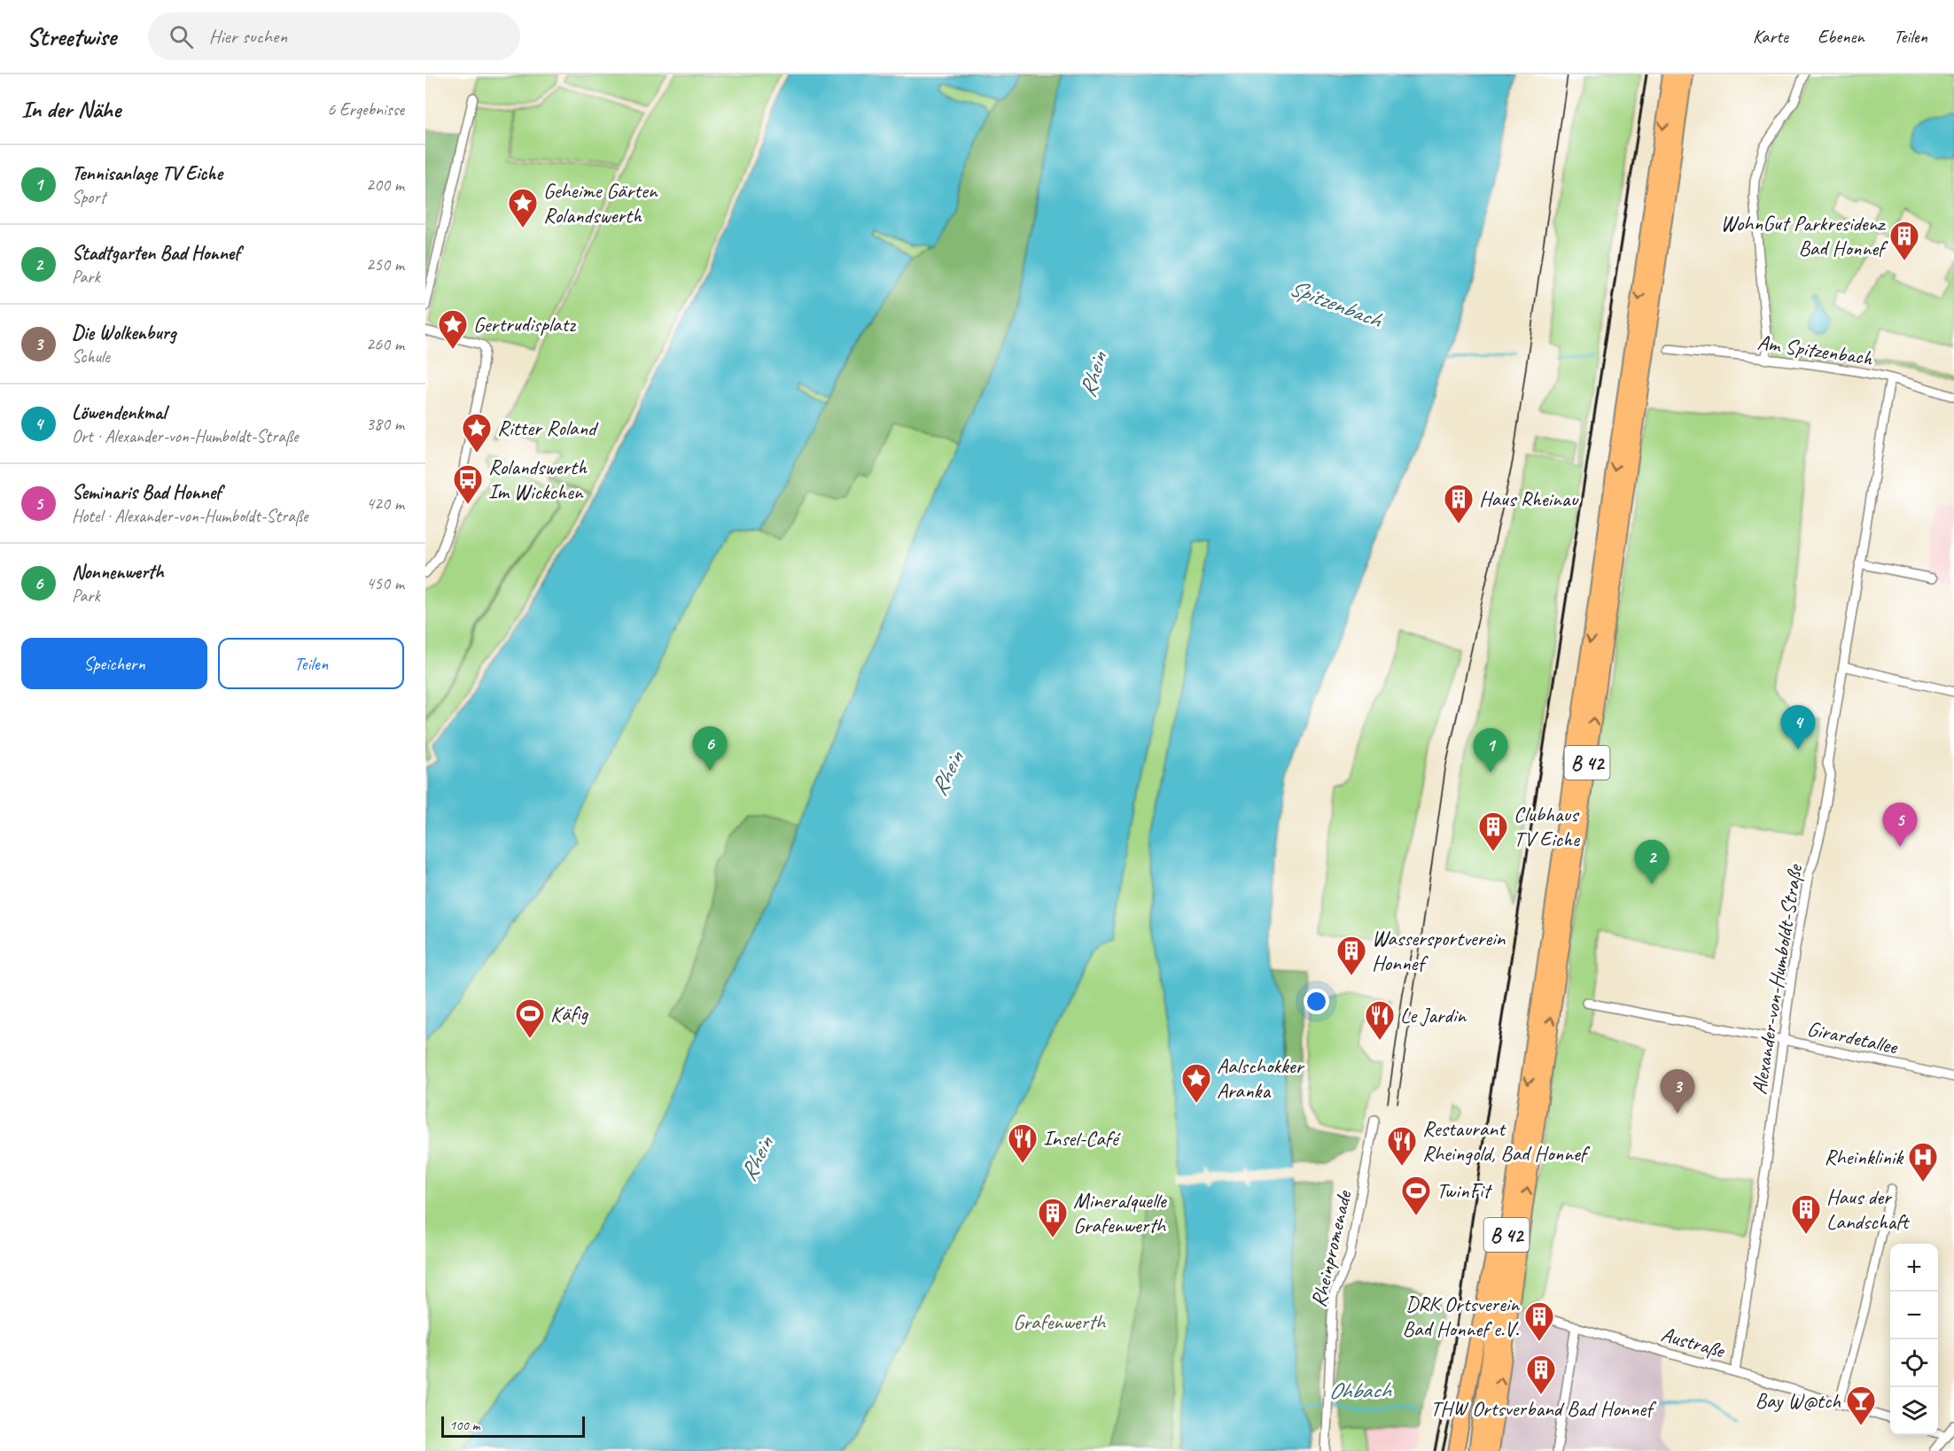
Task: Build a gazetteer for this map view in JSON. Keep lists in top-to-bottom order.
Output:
{
  "streets": {
    "highway": ["B 42"],
    "street": [
      "Am Spitzenbach",
      "Alexander-von-Humboldt-Straße",
      "Girardetallee",
      "Rheinpromenade",
      "Austraße"
    ]
  },
  "crossings": [
    ["Am Spitzenbach", "Alexander-von-Humboldt-Straße"],
    ["Alexander-von-Humboldt-Straße", "Girardetallee"],
    ["Alexander-von-Humboldt-Straße", "Austraße"]
  ],
  "water": ["Spitzenbach", "Rhein", "Ohbach"],
  "parks": ["Grafenwerth"],
  "places": {
    "place": [
      "Geheime Gärten Rolandswerth",
      "Gertrudisplatz",
      "Ritter Roland",
      "Aalschokker Aranka"
    ],
    "building": [
      "WohnGut Parkresidenz Bad Honnef",
      "Haus Rheinau",
      "Clubhaus TV Eiche",
      "Wassersportverein Honnef",
      "Haus der Landschaft",
      "Mineralquelle Grafenwerth",
      "DRK Ortsverein Bad Honnef e.V.",
      "THW Ortsverband Bad Honnef"
    ],
    "bus stop": ["Rolandswerth Im Wickchen"],
    "sports": ["Käfig", "TwinFit"],
    "restaurant": ["Le Jardin", "Insel-Café", "Restaurant Rheingold, Bad Honnef"],
    "hospital": ["Rheinklinik"],
    "bar": ["Bay W@tch"]
  },
  "scale_bar": "100 m",
  "page": {
    "header": "Streetwise",
    "search": "Hier suchen",
    "nav": ["Karte", "Ebenen", "Teilen"],
    "heading": ["In der Nähe", "6 Ergebnisse"],
    "list": [
      {
        "mark": "1",
        "name": "Tennisanlage TV Eiche",
        "note": "Sport",
        "value": "200 m"
      },
      {
        "mark": "2",
        "name": "Stadtgarten Bad Honnef",
        "note": "Park",
        "value": "250 m"
      },
      {
        "mark": "3",
        "name": "Die Wolkenburg",
        "note": "Schule",
        "value": "260 m"
      },
      {
        "mark": "4",
        "name": "Löwendenkmal",
        "note": "Ort · Alexander-von-Humboldt-Straße",
        "value": "380 m"
      },
      {
        "mark": "5",
        "name": "Seminaris Bad Honnef",
        "note": "Hotel · Alexander-von-Humboldt-Straße",
        "value": "420 m"
      },
      {
        "mark": "6",
        "name": "Nonnenwerth",
        "note": "Park",
        "value": "450 m"
      }
    ],
    "buttons": ["Speichern", "Teilen"],
    "pins": [
      "4",
      "6",
      "1",
      "5",
      "2",
      "3"
    ],
    "map_buttons": ["+", "−"],
    "scale": "100 m"
  }
}
